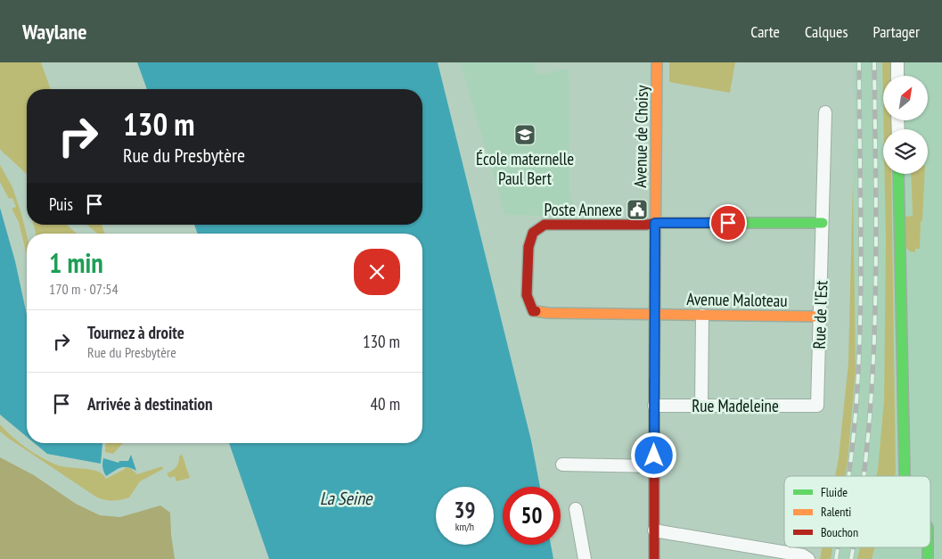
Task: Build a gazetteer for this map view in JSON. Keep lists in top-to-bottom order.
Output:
{
  "streets": {
    "street": [
      "Avenue de Choisy",
      "Avenue Maloteau",
      "Rue de l'Est",
      "Rue Madeleine"
    ]
  },
  "crossings": [
    ["Avenue de Choisy", "Avenue Maloteau"],
    ["Avenue de Choisy", "Rue Madeleine"],
    ["Avenue Maloteau", "Rue de l'Est"],
    ["Rue de l'Est", "Rue Madeleine"]
  ],
  "water": ["La Seine"],
  "places": {
    "school or university": ["École maternelle Paul Bert"],
    "public building": ["Poste Annexe"]
  },
  "legend": ["Fluide", "Ralenti", "Bouchon"],
  "north": "top right",
  "page": {
    "header": "Waylane",
    "nav": ["Carte", "Calques", "Partager"],
    "turn": ["130 m", "Rue du Presbytère"],
    "then": "Puis",
    "heading": ["1 min", "170 m · 07:54"],
    "list": [
      {
        "name": "Tournez à droite",
        "note": "Rue du Presbytère",
        "value": "130 m"
      },
      {
        "name": "Arrivée à destination",
        "value": "40 m"
      }
    ],
    "speed": "39 km/h",
    "limit": "50"
  }
}
